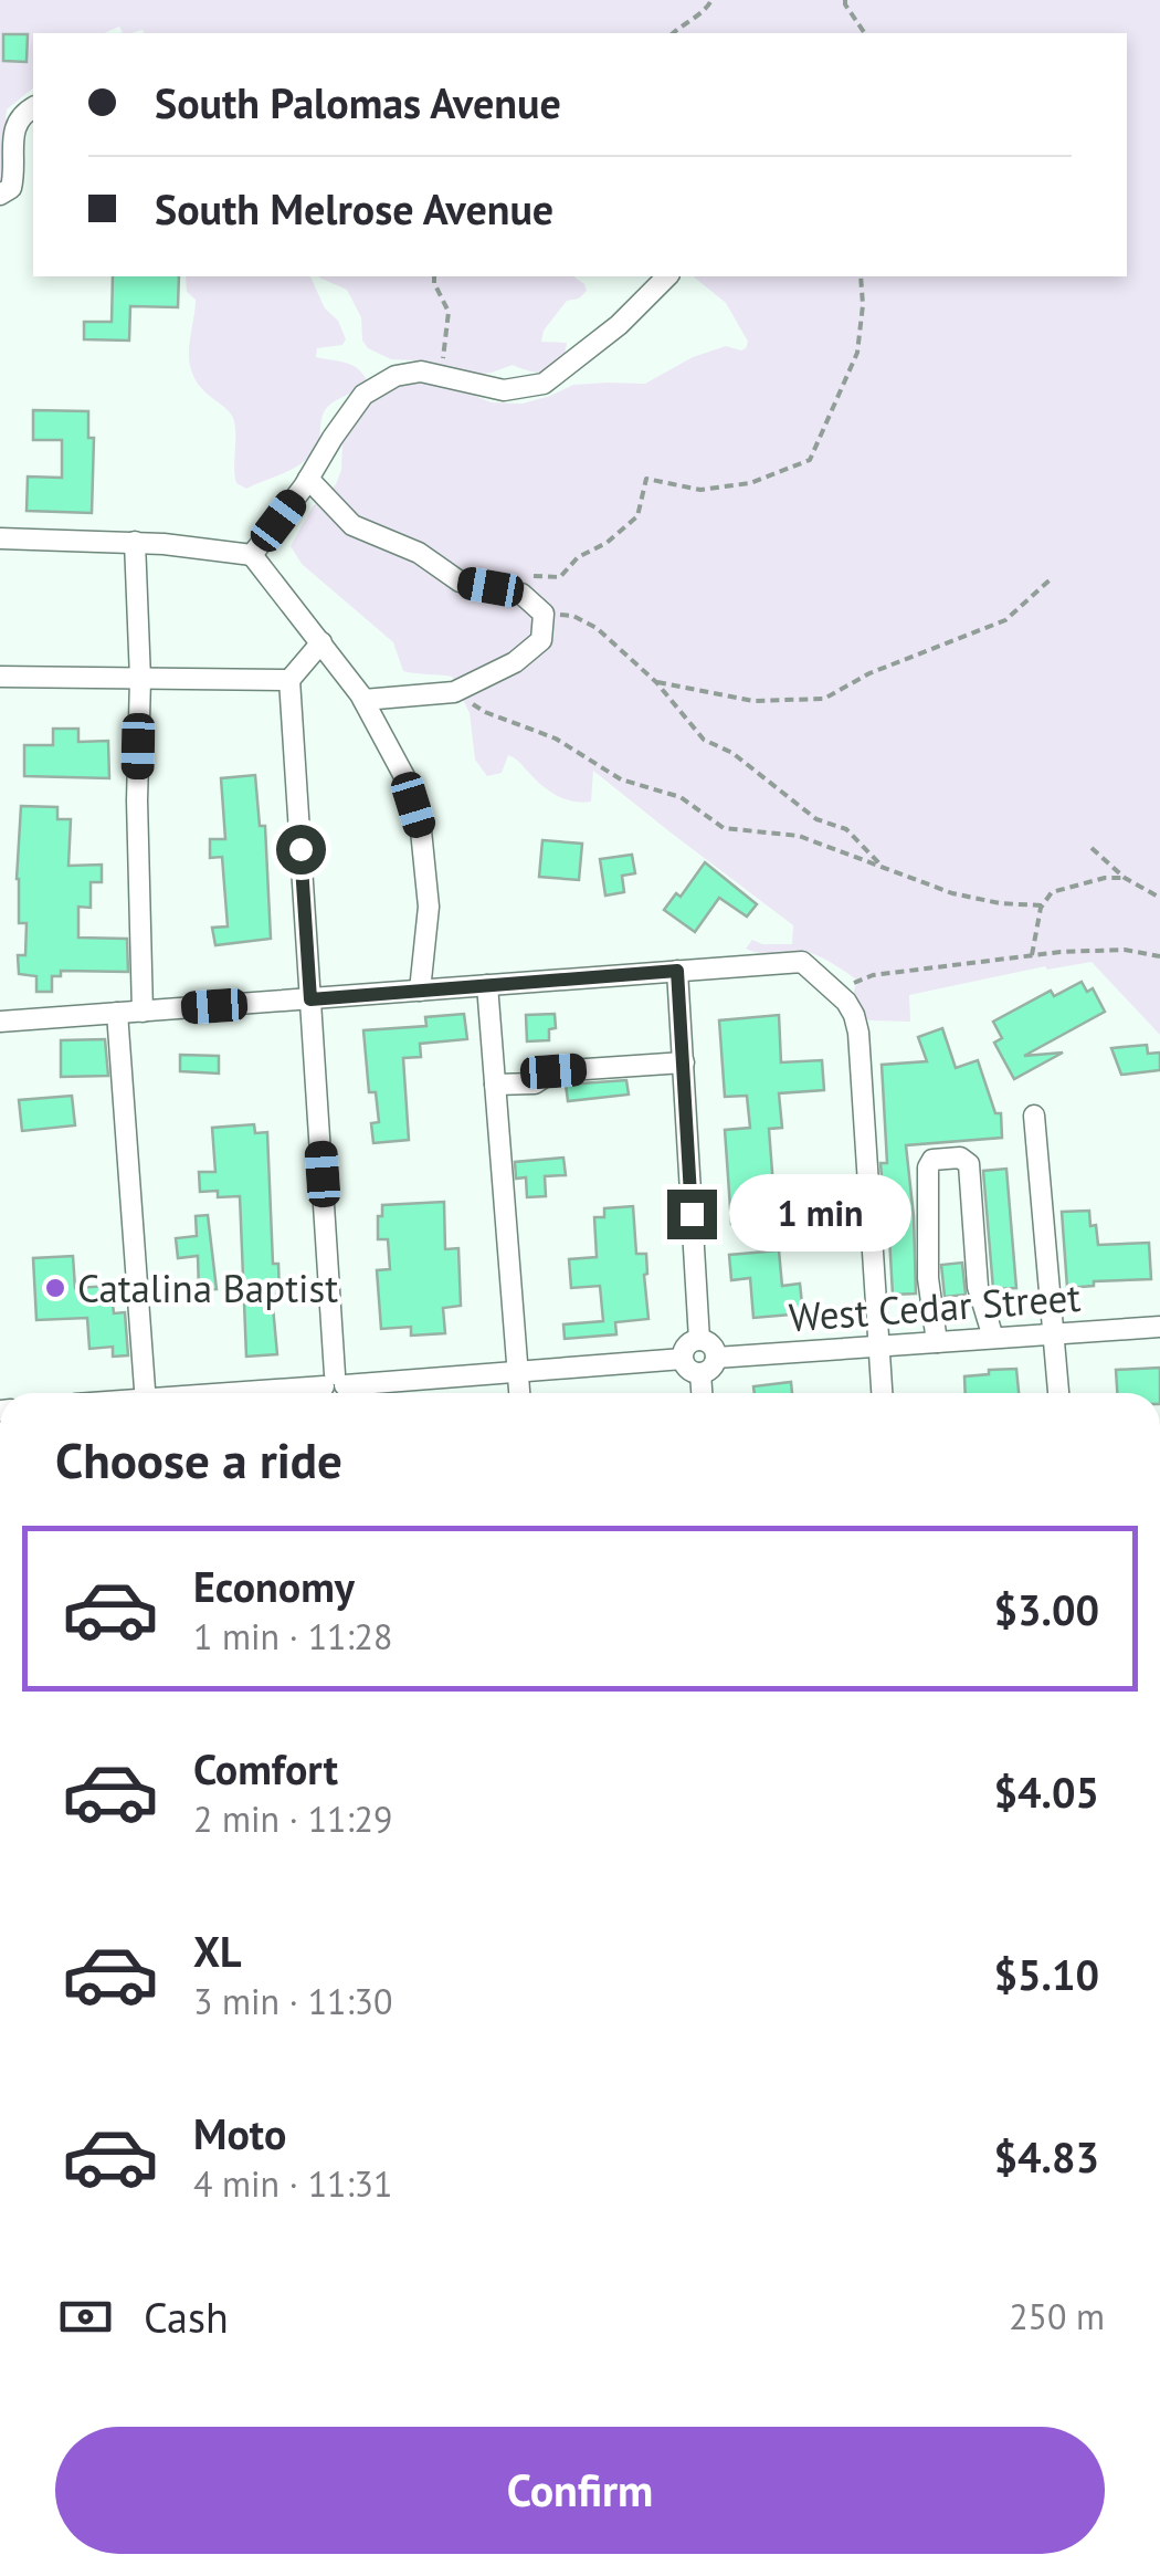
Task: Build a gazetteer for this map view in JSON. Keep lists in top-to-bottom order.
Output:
{
  "streets": {
    "street": ["West Cedar Street"]
  },
  "places": ["Catalina Baptist"],
  "page": {
    "banner": ["South Palomas Avenue", "South Melrose Avenue"],
    "bubble": "1 min",
    "heading": "Choose a ride",
    "list": [
      {
        "name": "Economy",
        "note": "1 min · 11:28",
        "value": "$3.00"
      },
      {
        "name": "Comfort",
        "note": "2 min · 11:29",
        "value": "$4.05"
      },
      {
        "name": "XL",
        "note": "3 min · 11:30",
        "value": "$5.10"
      },
      {
        "name": "Moto",
        "note": "4 min · 11:31",
        "value": "$4.83"
      }
    ],
    "pay": ["Cash", "250 m"],
    "buttons": "Confirm"
  }
}
